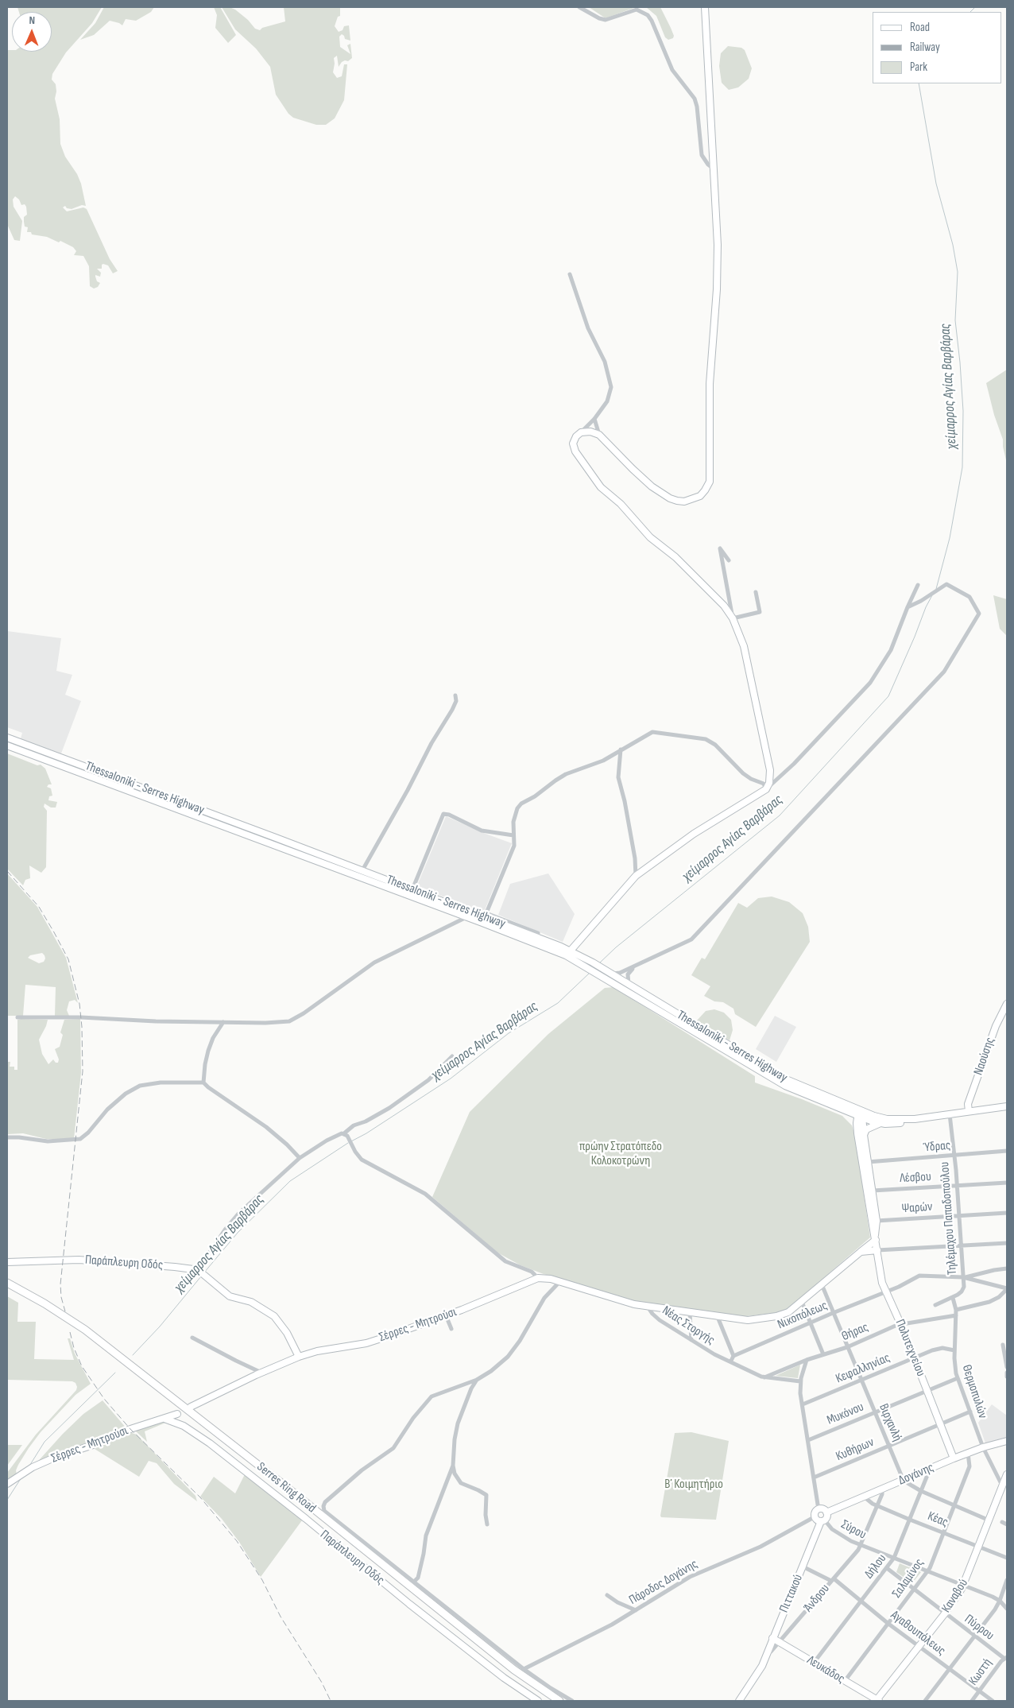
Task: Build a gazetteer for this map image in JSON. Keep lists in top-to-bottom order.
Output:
{
  "streets": {
    "main road": ["Serres Ring Road"],
    "street": [
      "Thessaloniki - Serres Highway",
      "Ναούσης",
      "Ύδρας",
      "Λέσβου",
      "Ψαρών",
      "Τηλέμαχου Παπαδοπούλου",
      "Παράπλευρη Οδός",
      "Νικοπόλεως",
      "Σέρρες - Μητρούσι",
      "Νέας Στοργής",
      "Θήρας",
      "Πολυτεχνείου",
      "Κεφαλληνίας",
      "Θερμοπυλών",
      "Μυκόνου",
      "Βιρχανλή",
      "Κυθήρων",
      "Δογάνης",
      "Κέας",
      "Σύρου",
      "Δήλου",
      "Σαλαμίνος",
      "Πάροδος Δογάνης",
      "Πιττακού",
      "Καναβού",
      "Άνδρου",
      "Πύρρου",
      "Αγαθουπόλεως",
      "Λευκάδος",
      "Κωστή"
    ]
  },
  "crossings": [
    ["Thessaloniki - Serres Highway", "Πολυτεχνείου"],
    ["Ύδρας", "Τηλέμαχου Παπαδοπούλου"],
    ["Ύδρας", "Πολυτεχνείου"],
    ["Λέσβου", "Τηλέμαχου Παπαδοπούλου"],
    ["Λέσβου", "Πολυτεχνείου"],
    ["Ψαρών", "Τηλέμαχου Παπαδοπούλου"],
    ["Ψαρών", "Πολυτεχνείου"],
    ["Τηλέμαχου Παπαδοπούλου", "Νικοπόλεως"],
    ["Τηλέμαχου Παπαδοπούλου", "Θερμοπυλών"],
    ["Παράπλευρη Οδός", "Σέρρες - Μητρούσι"],
    ["Νικοπόλεως", "Πολυτεχνείου"],
    ["Νικοπόλεως", "Βιρχανλή"],
    ["Νέας Στοργής", "Θήρας"],
    ["Θήρας", "Πολυτεχνείου"],
    ["Θήρας", "Θερμοπυλών"],
    ["Θήρας", "Βιρχανλή"],
    ["Πολυτεχνείου", "Κεφαλληνίας"],
    ["Πολυτεχνείου", "Μυκόνου"],
    ["Πολυτεχνείου", "Κυθήρων"],
    ["Πολυτεχνείου", "Δογάνης"],
    ["Κεφαλληνίας", "Θερμοπυλών"],
    ["Κεφαλληνίας", "Βιρχανλή"],
    ["Θερμοπυλών", "Μυκόνου"],
    ["Θερμοπυλών", "Κυθήρων"],
    ["Θερμοπυλών", "Δογάνης"],
    ["Θερμοπυλών", "Καναβού"],
    ["Μυκόνου", "Βιρχανλή"],
    ["Βιρχανλή", "Κυθήρων"],
    ["Βιρχανλή", "Δογάνης"],
    ["Δογάνης", "Κέας"],
    ["Δογάνης", "Σύρου"],
    ["Δογάνης", "Δήλου"],
    ["Δογάνης", "Σαλαμίνος"],
    ["Δογάνης", "Πάροδος Δογάνης"],
    ["Δογάνης", "Πιττακού"],
    ["Δογάνης", "Άνδρου"],
    ["Κέας", "Δήλου"],
    ["Κέας", "Σαλαμίνος"],
    ["Κέας", "Καναβού"],
    ["Κέας", "Άνδρου"],
    ["Σύρου", "Δήλου"],
    ["Σύρου", "Σαλαμίνος"],
    ["Σύρου", "Πάροδος Δογάνης"],
    ["Σύρου", "Πιττακού"],
    ["Σύρου", "Καναβού"],
    ["Σύρου", "Άνδρου"],
    ["Δήλου", "Πύρρου"],
    ["Δήλου", "Αγαθουπόλεως"],
    ["Δήλου", "Λευκάδος"],
    ["Σαλαμίνος", "Πύρρου"],
    ["Σαλαμίνος", "Αγαθουπόλεως"],
    ["Σαλαμίνος", "Λευκάδος"],
    ["Πάροδος Δογάνης", "Πιττακού"],
    ["Πιττακού", "Άνδρου"],
    ["Πιττακού", "Αγαθουπόλεως"],
    ["Πιττακού", "Λευκάδος"],
    ["Καναβού", "Πύρρου"],
    ["Καναβού", "Αγαθουπόλεως"],
    ["Καναβού", "Λευκάδος"],
    ["Άνδρου", "Αγαθουπόλεως"],
    ["Άνδρου", "Λευκάδος"],
    ["Πύρρου", "Κωστή"],
    ["Αγαθουπόλεως", "Κωστή"]
  ],
  "water": ["χείμαρρος Αγίας Βαρβάρας"],
  "parks": ["πρώην Στρατόπεδο Κολοκοτρώνη", "Β΄ Κοιμητήριο"],
  "legend": ["Road", "Railway", "Park"],
  "north": "top"
}
